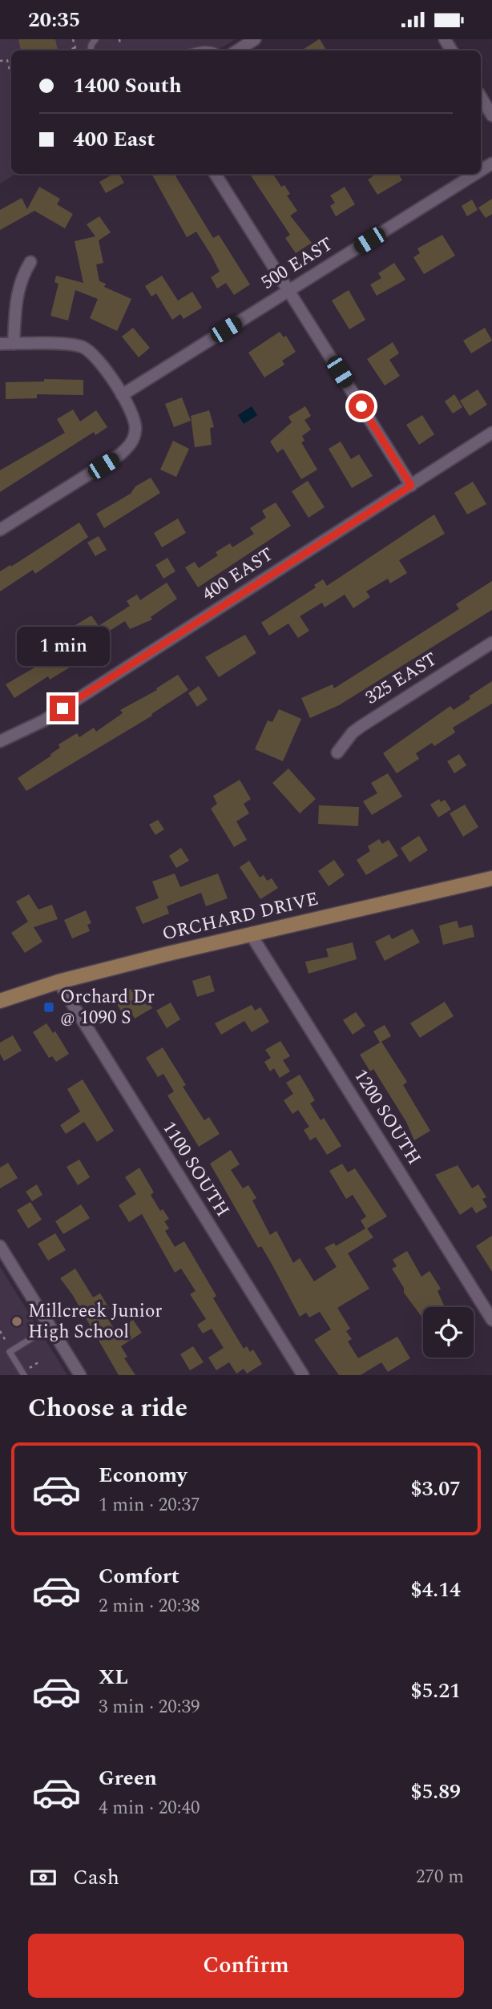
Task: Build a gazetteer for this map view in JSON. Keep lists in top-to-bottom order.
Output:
{
  "streets": {
    "main road": ["ORCHARD DRIVE"],
    "street": [
      "500 EAST",
      "400 EAST",
      "325 EAST",
      "1200 SOUTH",
      "1100 SOUTH"
    ]
  },
  "crossings": [
    ["ORCHARD DRIVE", "1200 SOUTH"],
    ["ORCHARD DRIVE", "1100 SOUTH"]
  ],
  "places": {
    "transit": ["Orchard Dr @ 1090 S"],
    "other": ["Millcreek Junior High School"]
  },
  "page": {
    "status": "20:35",
    "banner": ["1400 South", "400 East"],
    "bubble": "1 min",
    "heading": "Choose a ride",
    "list": [
      {
        "name": "Economy",
        "note": "1 min · 20:37",
        "value": "$3.07"
      },
      {
        "name": "Comfort",
        "note": "2 min · 20:38",
        "value": "$4.14"
      },
      {
        "name": "XL",
        "note": "3 min · 20:39",
        "value": "$5.21"
      },
      {
        "name": "Green",
        "note": "4 min · 20:40",
        "value": "$5.89"
      }
    ],
    "pay": ["Cash", "270 m"],
    "buttons": "Confirm"
  }
}
